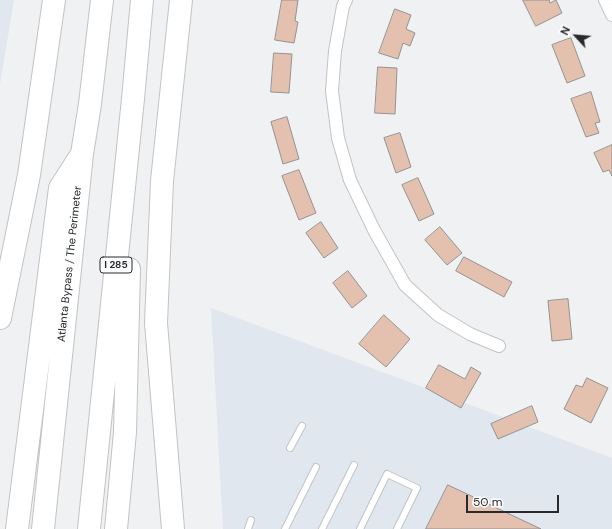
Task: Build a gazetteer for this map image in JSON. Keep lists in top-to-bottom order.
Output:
{
  "streets": {
    "highway": ["Atlanta Bypass / The Perimeter", "I 285"]
  },
  "scale_bar": "50 m",
  "north": "top left"
}
